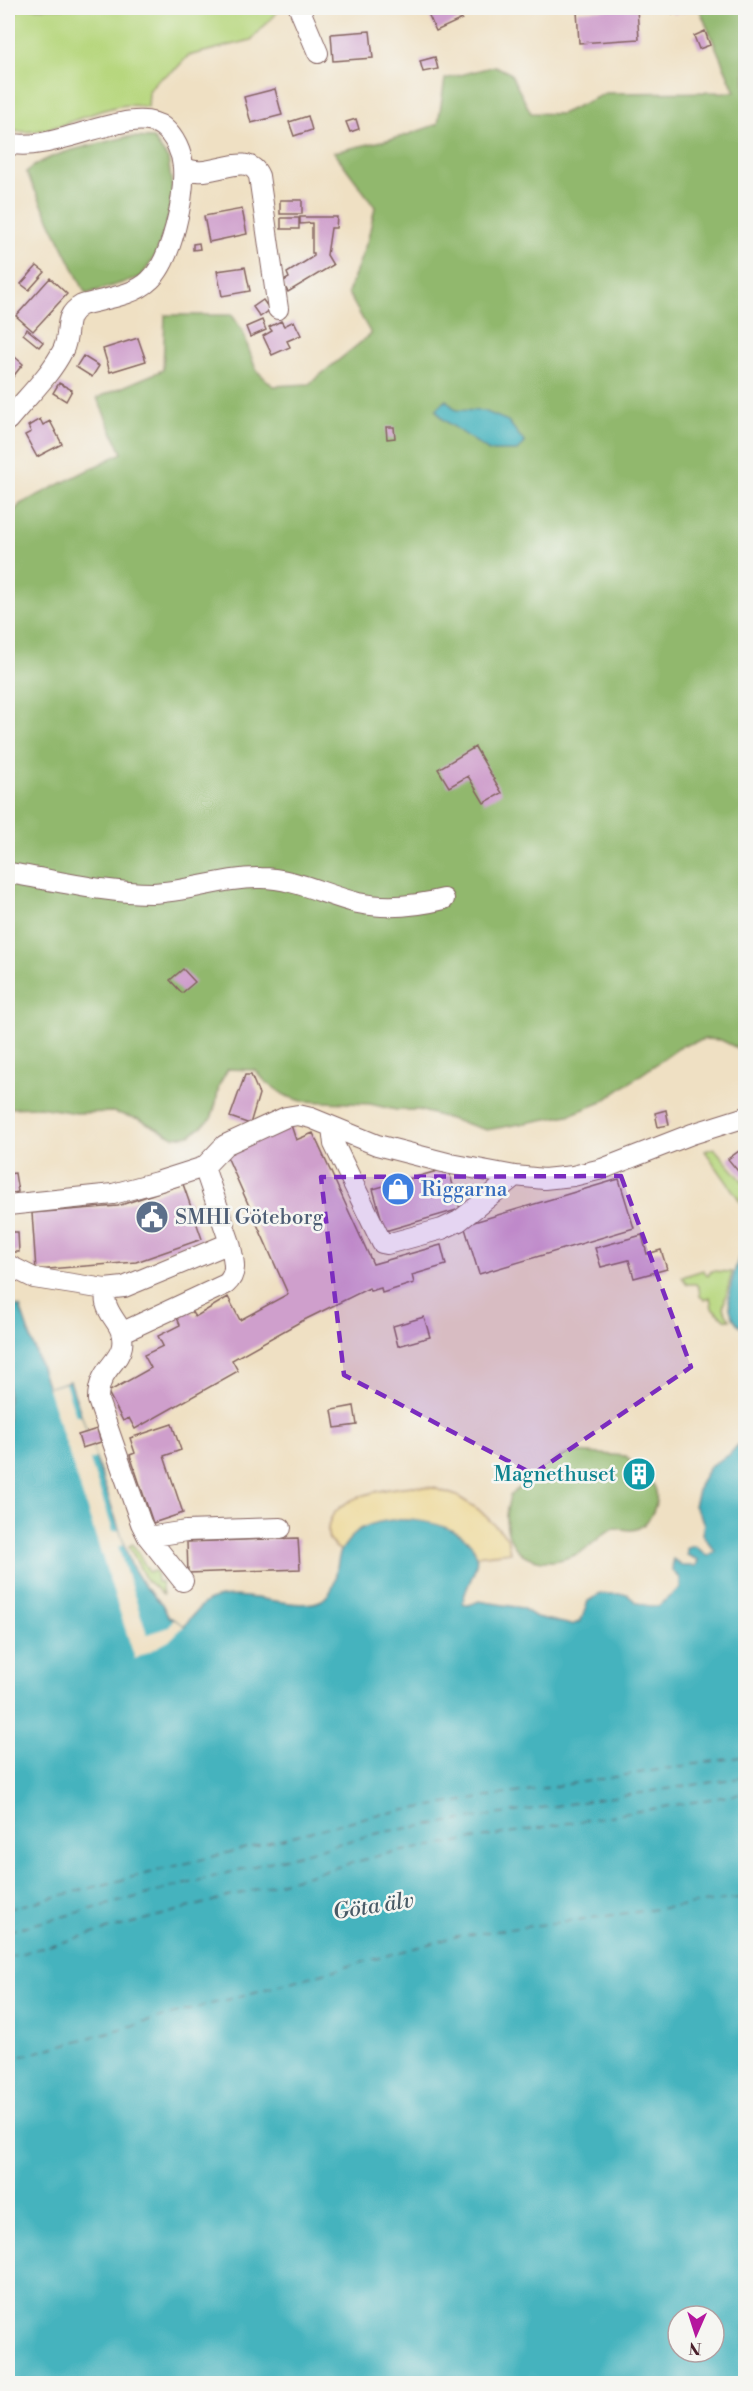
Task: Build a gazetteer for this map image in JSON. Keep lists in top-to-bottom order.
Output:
{
  "water": ["Göta älv"],
  "places": {
    "shop": ["Riggarna"],
    "public building": ["SMHI Göteborg"],
    "building": ["Magnethuset"]
  },
  "north": "bottom"
}
